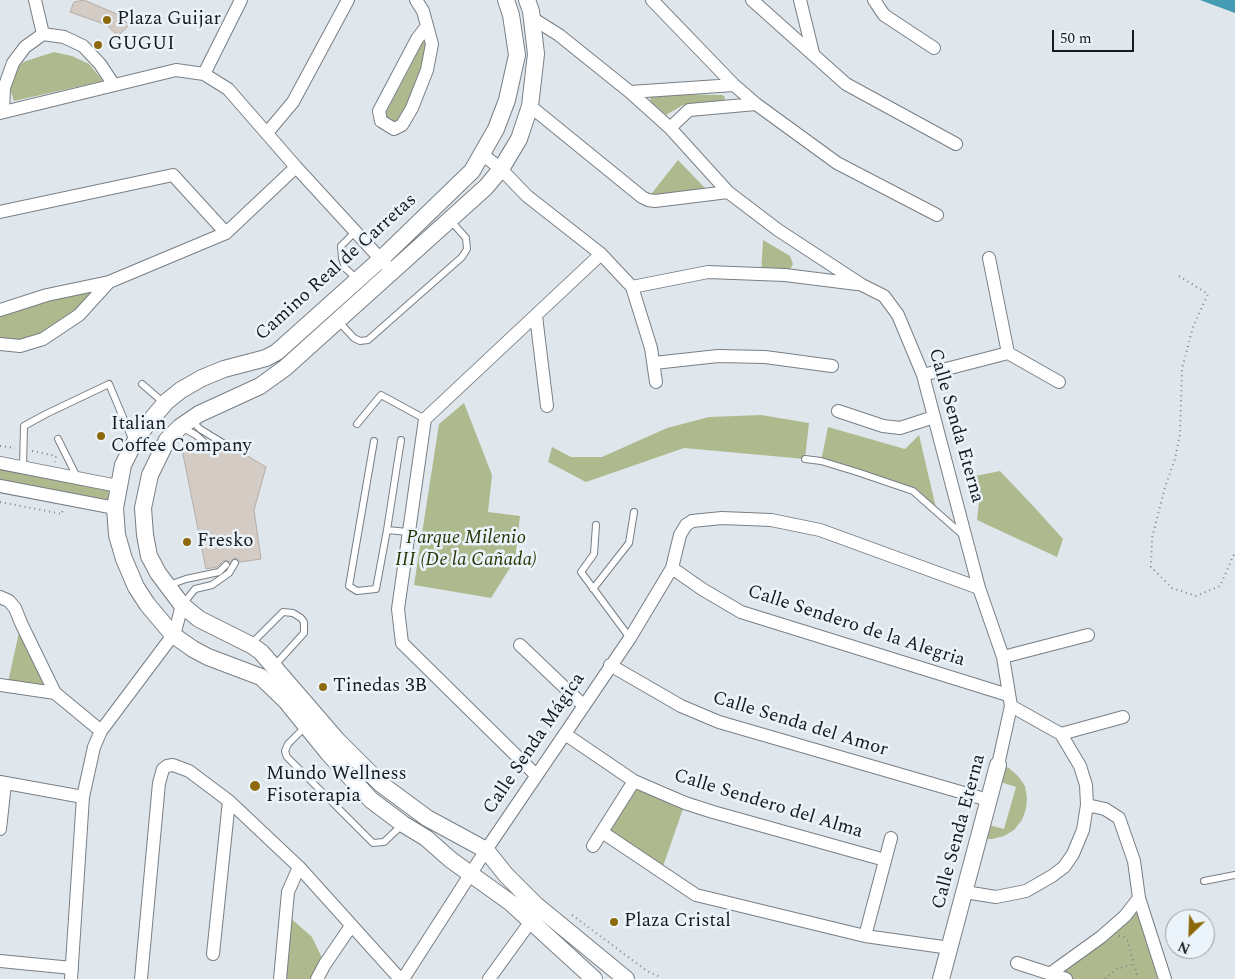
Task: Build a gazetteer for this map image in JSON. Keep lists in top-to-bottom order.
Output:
{
  "streets": {
    "street": [
      "Camino Real de Carretas",
      "Calle Senda Eterna",
      "Calle Sendero de la Alegria",
      "Calle Senda del Amor",
      "Calle Senda Mágica",
      "Calle Sendero del Alma"
    ]
  },
  "crossings": [
    ["Camino Real de Carretas", "Calle Senda Eterna"],
    ["Camino Real de Carretas", "Calle Senda Mágica"],
    ["Calle Senda Eterna", "Calle Sendero de la Alegria"],
    ["Calle Senda Eterna", "Calle Senda del Amor"],
    ["Calle Senda Eterna", "Calle Senda Mágica"],
    ["Calle Sendero de la Alegria", "Calle Senda Mágica"],
    ["Calle Senda del Amor", "Calle Senda Mágica"],
    ["Calle Senda Mágica", "Calle Sendero del Alma"]
  ],
  "parks": ["Parque Milenio III (De la Cañada)"],
  "places": [
    "Plaza Guijar",
    "GUGUI",
    "Italian Coffee Company",
    "Fresko",
    "Tinedas 3B",
    "Mundo Wellness Fisoterapia",
    "Plaza Cristal"
  ],
  "scale_bar": "50 m",
  "north": "bottom left"
}
